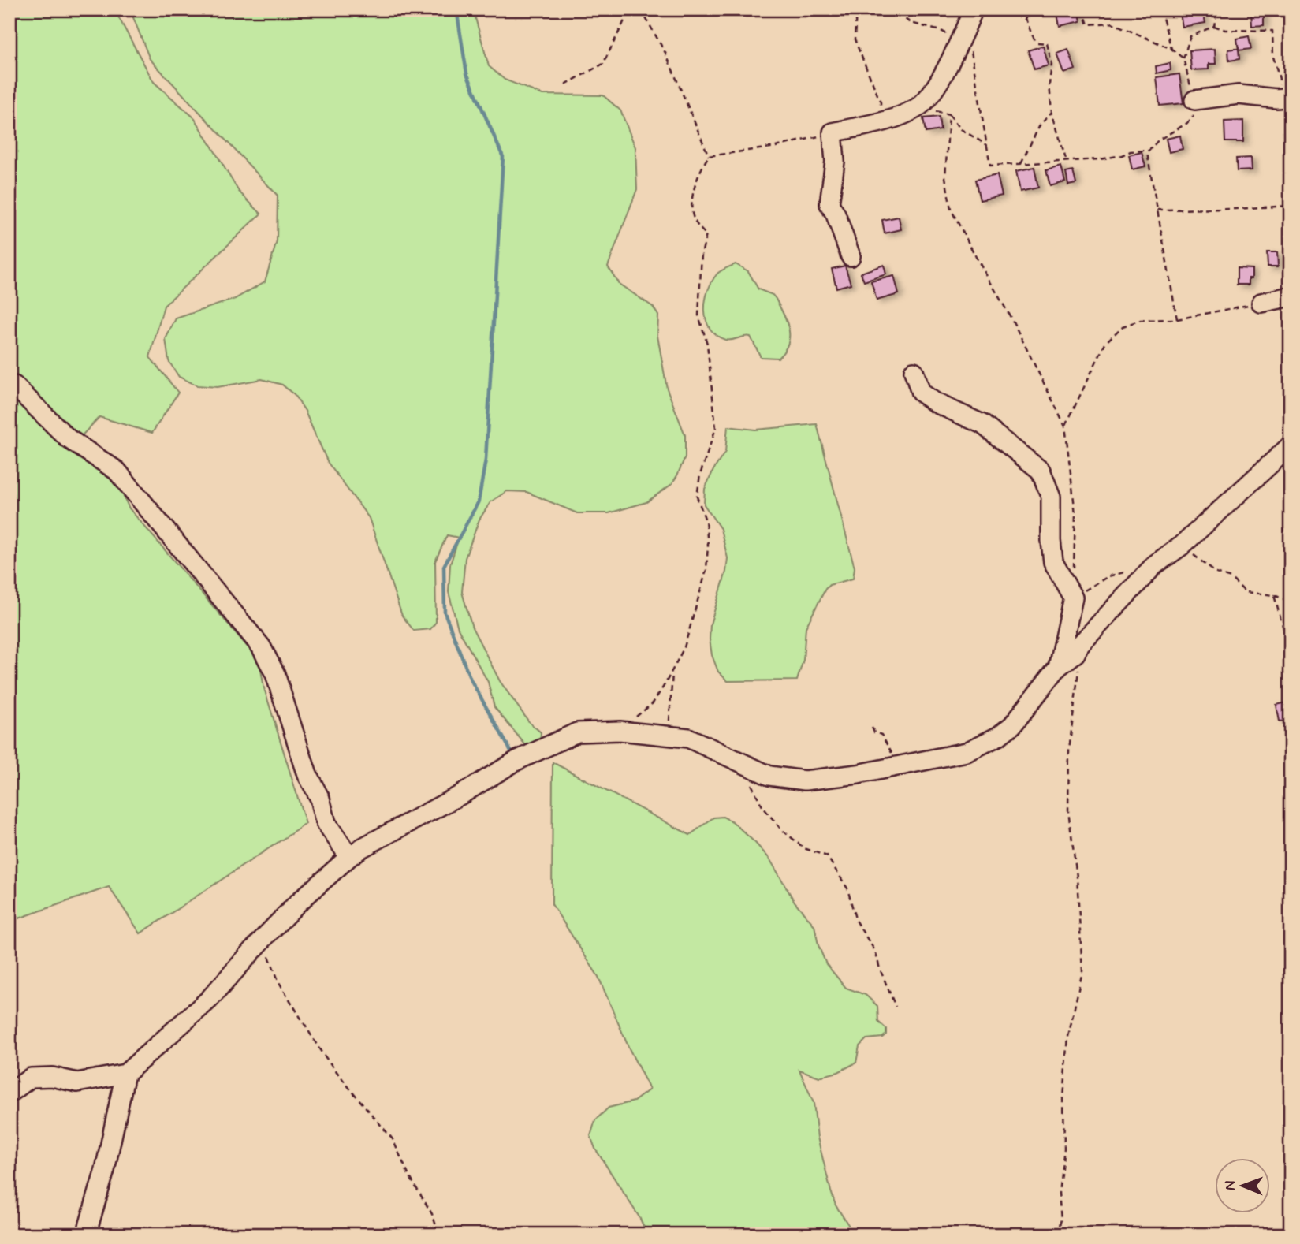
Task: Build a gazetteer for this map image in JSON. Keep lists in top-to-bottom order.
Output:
{
  "north": "left"
}
